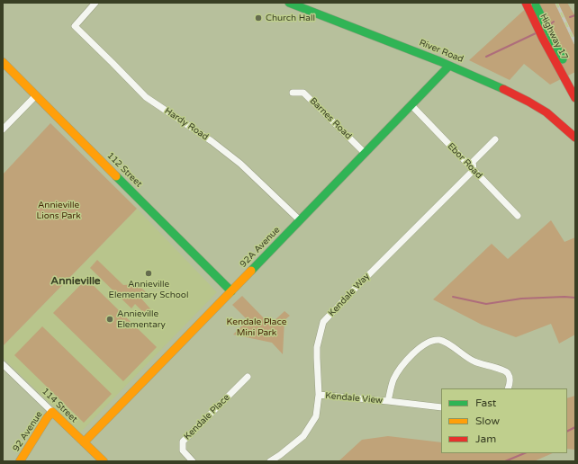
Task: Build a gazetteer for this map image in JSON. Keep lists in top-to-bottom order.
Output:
{
  "streets": {
    "main road": [
      "Highway 17",
      "River Road",
      "112 Street",
      "92A Avenue",
      "114 Street",
      "92 Avenue"
    ],
    "street": [
      "Barnes Road",
      "Hardy Road",
      "Ebor Road",
      "Kendale Way",
      "Kendale View",
      "Kendale Place"
    ]
  },
  "crossings": [
    ["River Road", "92A Avenue"],
    ["Barnes Road", "92A Avenue"],
    ["Hardy Road", "92A Avenue"],
    ["Ebor Road", "92A Avenue"],
    ["Ebor Road", "Kendale Way"],
    ["112 Street", "92A Avenue"],
    ["92A Avenue", "114 Street"],
    ["Kendale Way", "Kendale View"],
    ["114 Street", "92 Avenue"]
  ],
  "districts": ["Annieville"],
  "parks": ["Annieville Lions Park", "Kendale Place Mini Park"],
  "places": ["Church Hall", "Annieville Elementary School", "Annieville Elementary"],
  "legend": ["Fast", "Slow", "Jam"]
}
